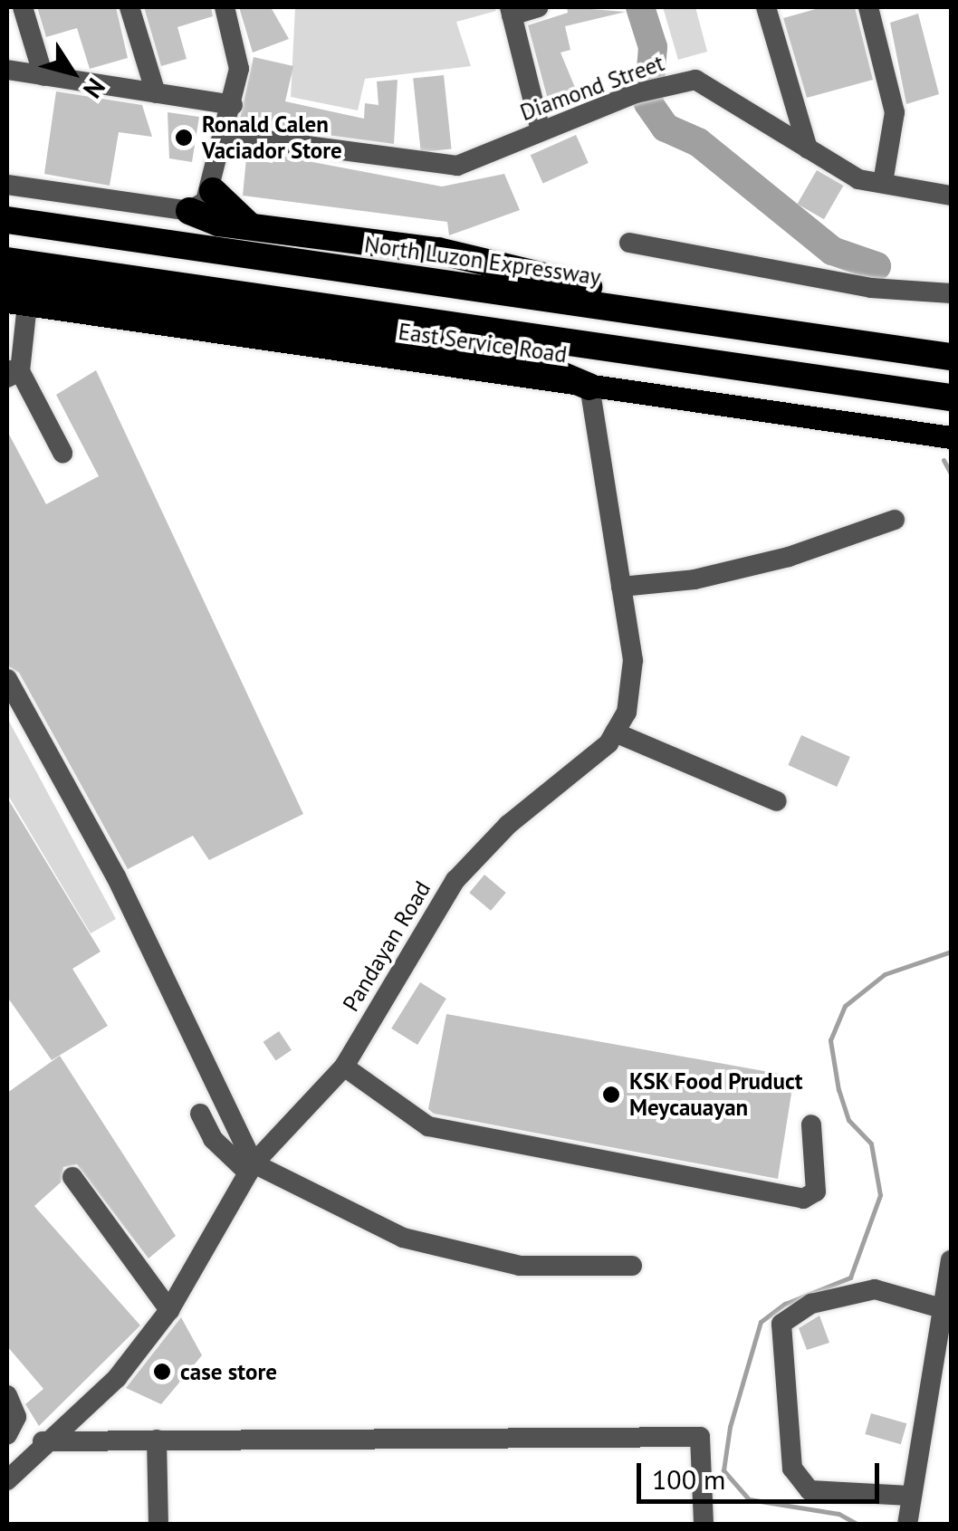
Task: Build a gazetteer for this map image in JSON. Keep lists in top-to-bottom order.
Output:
{
  "streets": {
    "highway": ["North Luzon Expressway"],
    "main road": ["East Service Road"],
    "street": ["Diamond Street", "Pandayan Road"]
  },
  "crossings": [
    ["East Service Road", "Pandayan Road"]
  ],
  "places": ["Ronald Calen Vaciador Store", "KSK Food Pruduct Meycauayan", "case store"],
  "scale_bar": "100 m",
  "north": "bottom right"
}
